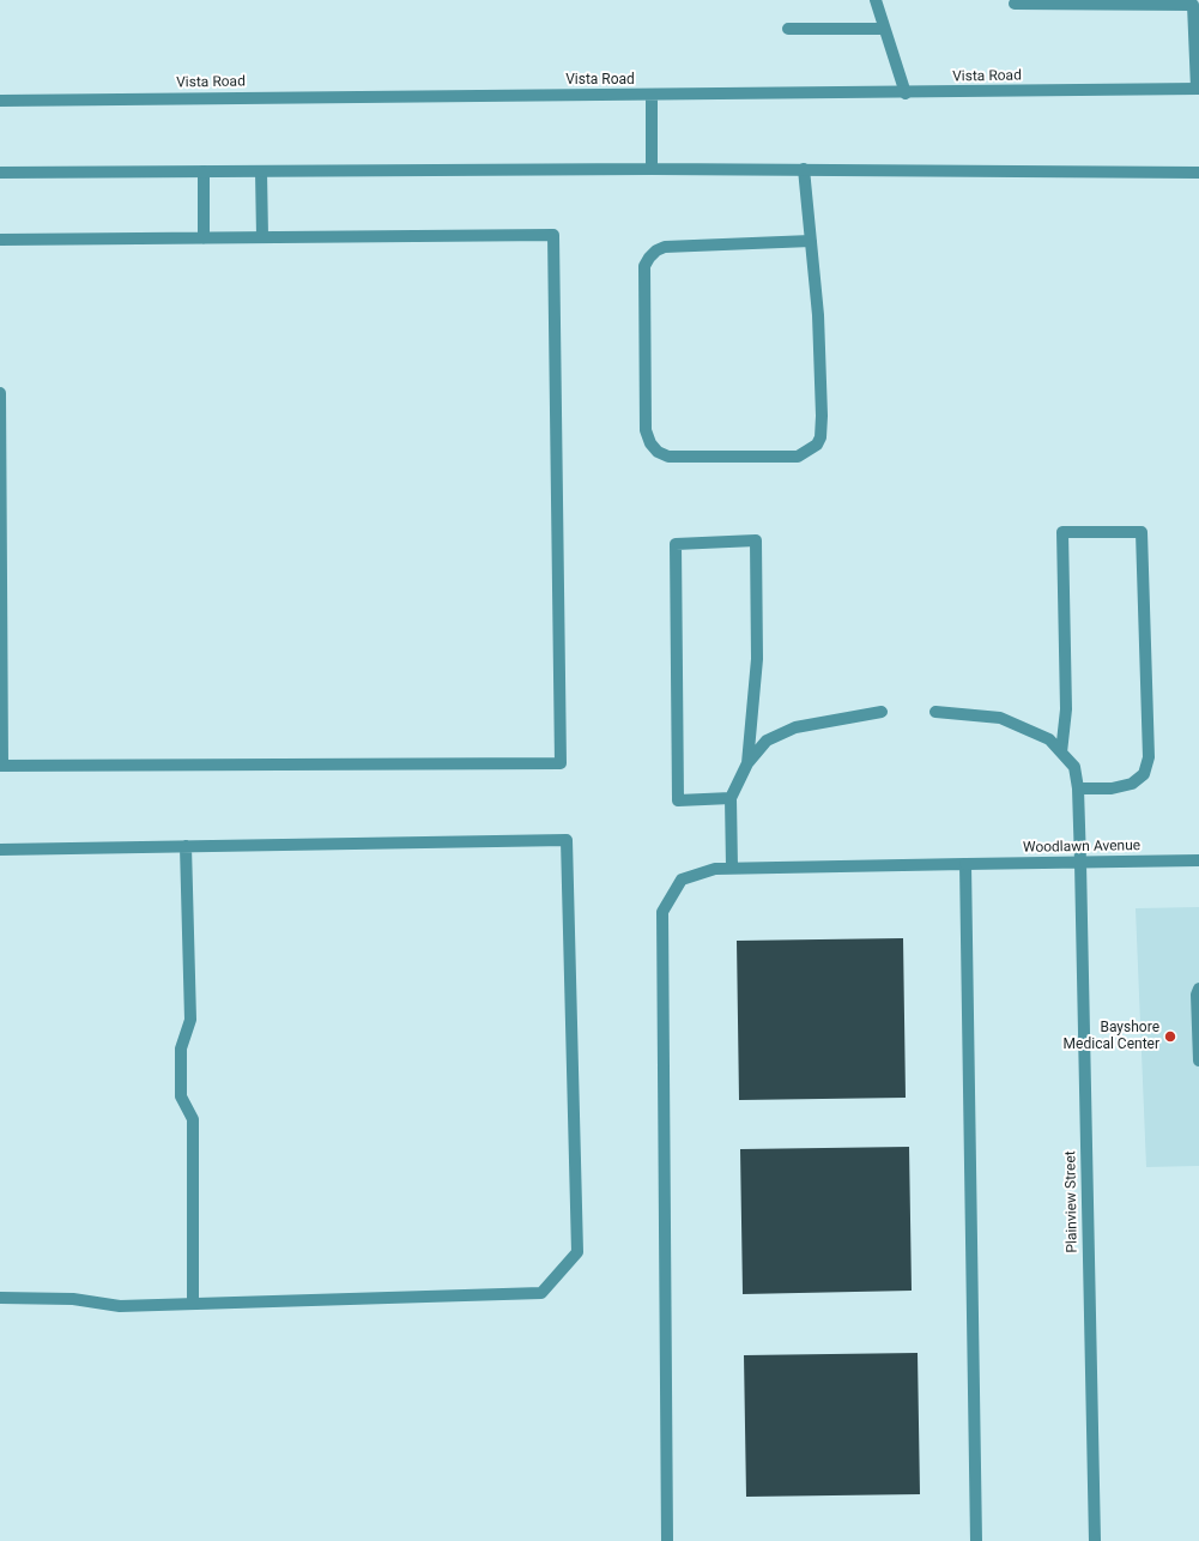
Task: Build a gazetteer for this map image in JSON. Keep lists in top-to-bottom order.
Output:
{
  "streets": {
    "street": ["Vista Road", "Woodlawn Avenue", "Plainview Street"]
  },
  "crossings": [
    ["Woodlawn Avenue", "Plainview Street"]
  ],
  "places": ["Bayshore Medical Center"]
}
